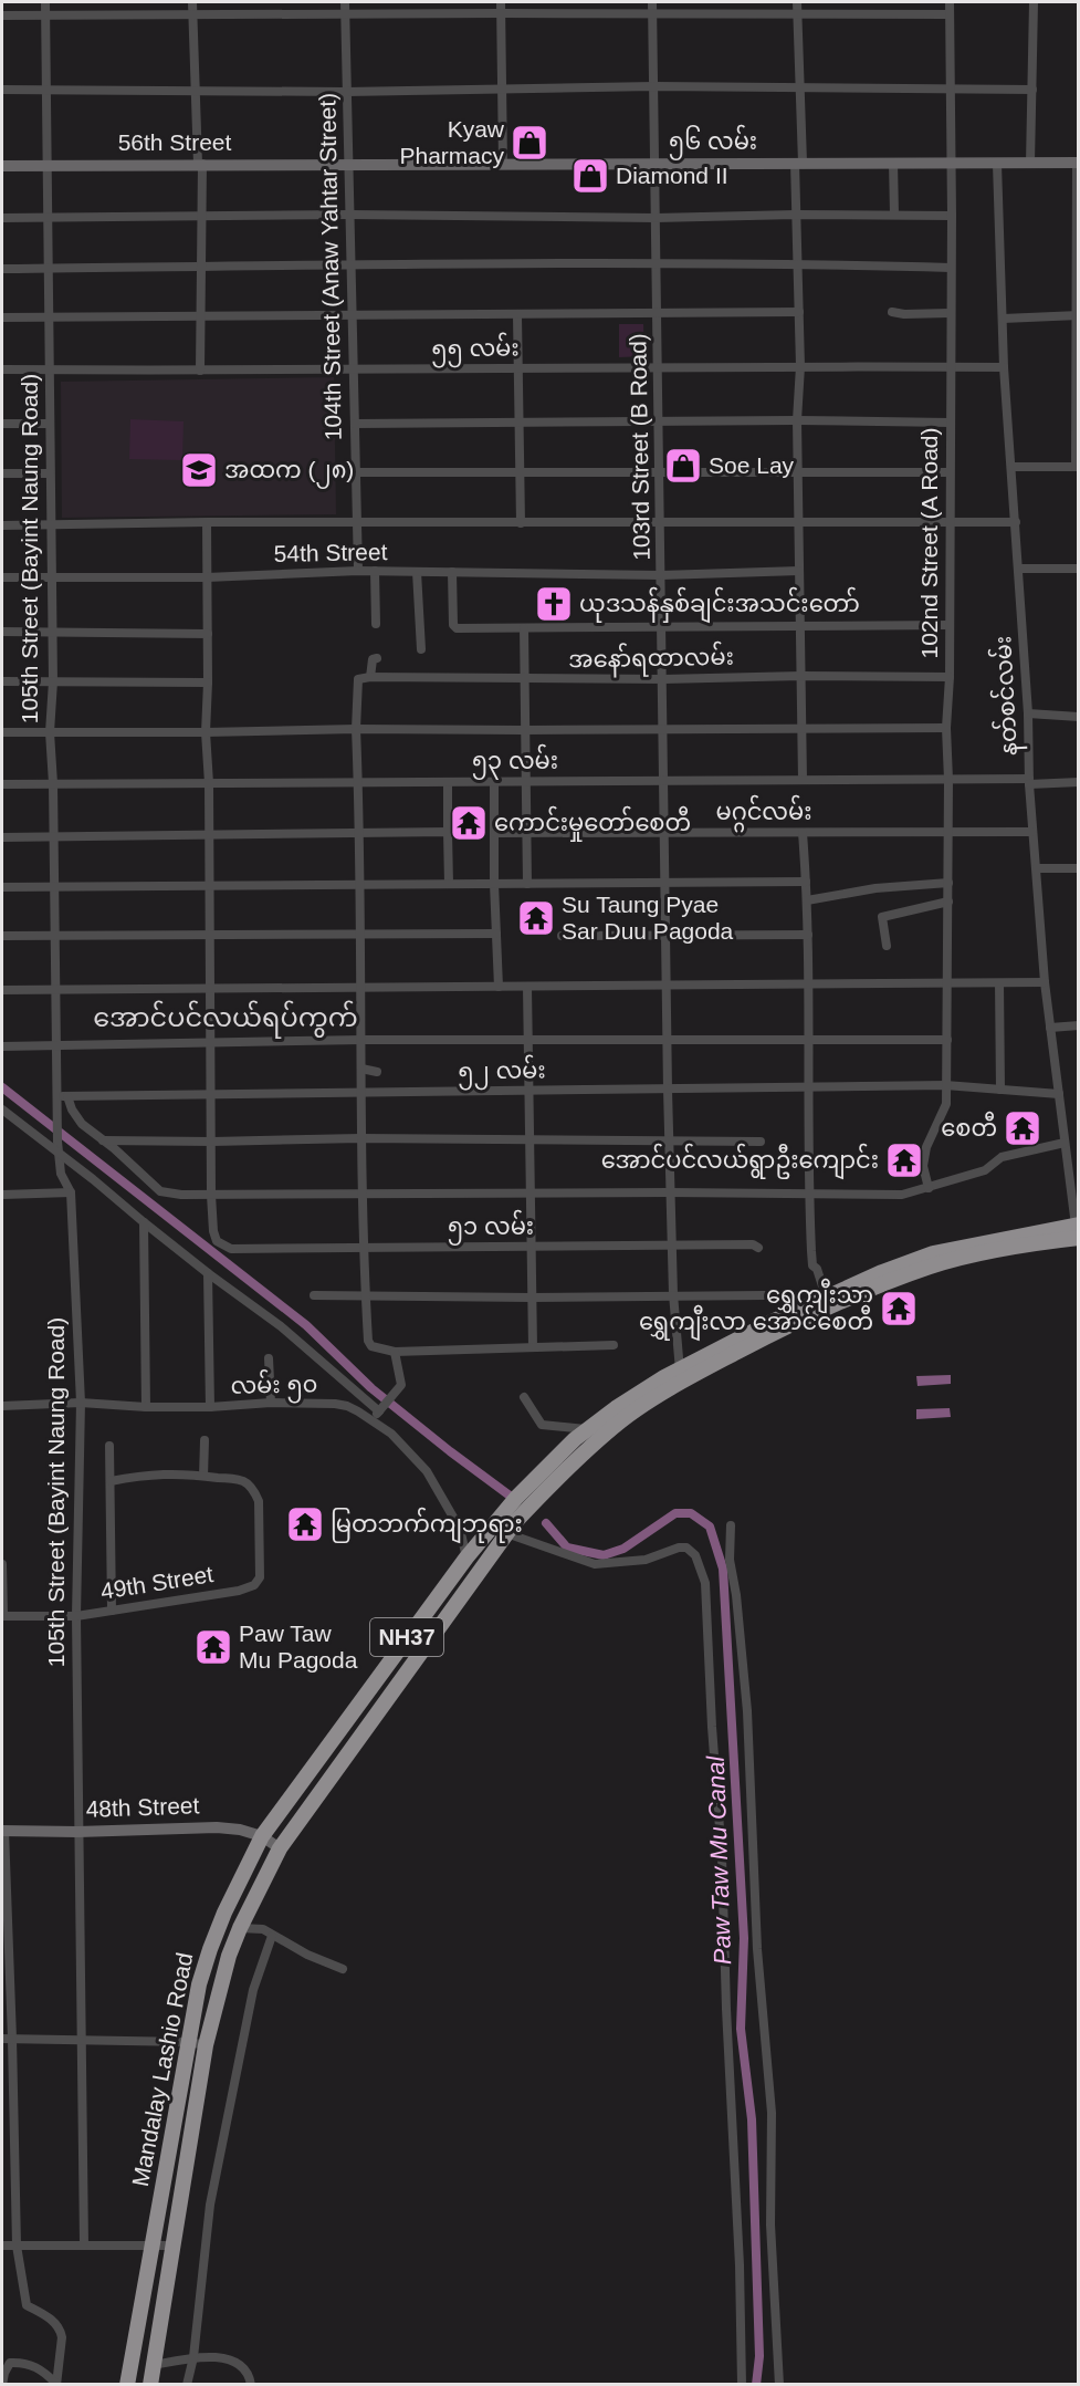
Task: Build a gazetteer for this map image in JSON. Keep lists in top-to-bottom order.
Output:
{
  "streets": {
    "highway": ["NH37", "Mandalay Lashio Road"],
    "street": [
      "၅၆ လမ်း",
      "56th Street",
      "104th Street (Anaw Yahtar Street)",
      "၅၅ လမ်း",
      "103rd Street (B Road)",
      "102nd Street (A Road)",
      "105th Street (Bayint Naung Road)",
      "54th Street",
      "အနော်ရထာလမ်း",
      "နတ်စင်လမ်း",
      "၅၃ လမ်း",
      "မဂ္ဂင်လမ်း",
      "၅၂ လမ်း",
      "၅၁ လမ်း",
      "လမ်း ၅၀",
      "49th Street",
      "48th Street"
    ]
  },
  "crossings": [
    ["၅၆ လမ်း", "56th Street"],
    ["၅၆ လမ်း", "104th Street (Anaw Yahtar Street)"],
    ["၅၆ လမ်း", "103rd Street (B Road)"],
    ["၅၆ လမ်း", "102nd Street (A Road)"],
    ["၅၆ လမ်း", "နတ်စင်လမ်း"],
    ["56th Street", "104th Street (Anaw Yahtar Street)"],
    ["56th Street", "105th Street (Bayint Naung Road)"],
    ["104th Street (Anaw Yahtar Street)", "၅၅ လမ်း"],
    ["104th Street (Anaw Yahtar Street)", "54th Street"],
    ["၅၅ လမ်း", "103rd Street (B Road)"],
    ["၅၅ လမ်း", "102nd Street (A Road)"],
    ["၅၅ လမ်း", "105th Street (Bayint Naung Road)"],
    ["၅၅ လမ်း", "နတ်စင်လမ်း"],
    ["103rd Street (B Road)", "54th Street"],
    ["103rd Street (B Road)", "အနော်ရထာလမ်း"],
    ["103rd Street (B Road)", "၅၃ လမ်း"],
    ["103rd Street (B Road)", "မဂ္ဂင်လမ်း"],
    ["103rd Street (B Road)", "၅၂ လမ်း"],
    ["103rd Street (B Road)", "၅၁ လမ်း"],
    ["103rd Street (B Road)", "NH37"],
    ["103rd Street (B Road)", "Mandalay Lashio Road"],
    ["102nd Street (A Road)", "အနော်ရထာလမ်း"],
    ["102nd Street (A Road)", "၅၃ လမ်း"],
    ["102nd Street (A Road)", "မဂ္ဂင်လမ်း"],
    ["102nd Street (A Road)", "၅၂ လမ်း"],
    ["105th Street (Bayint Naung Road)", "54th Street"],
    ["105th Street (Bayint Naung Road)", "၅၃ လမ်း"],
    ["105th Street (Bayint Naung Road)", "၅၂ လမ်း"],
    ["105th Street (Bayint Naung Road)", "လမ်း ၅၀"],
    ["105th Street (Bayint Naung Road)", "49th Street"],
    ["105th Street (Bayint Naung Road)", "48th Street"],
    ["နတ်စင်လမ်း", "၅၃ လမ်း"],
    ["နတ်စင်လမ်း", "မဂ္ဂင်လမ်း"],
    ["နတ်စင်လမ်း", "၅၂ လမ်း"],
    ["နတ်စင်လမ်း", "NH37"],
    ["နတ်စင်လမ်း", "Mandalay Lashio Road"],
    ["လမ်း ၅၀", "Mandalay Lashio Road"],
    ["NH37", "48th Street"],
    ["NH37", "Mandalay Lashio Road"],
    ["48th Street", "Mandalay Lashio Road"]
  ],
  "districts": ["အောင်ပင်လယ်ရပ်ကွက်"],
  "water": ["Paw Taw Mu Canal"],
  "places": {
    "shop": ["Kyaw Pharmacy", "Diamond II", "Soe Lay"],
    "school or university": ["အထက (၂၈)"],
    "church": ["ယုဒသန်နှစ်ချင်းအသင်းတော်"],
    "temple": [
      "ကောင်းမှုတော်စေတီ",
      "Su Taung Pyae Sar Duu Pagoda",
      "စေတီ",
      "အောင်ပင်လယ်ရွာဦးကျောင်း",
      "ရွှေကျီးသာ ရွှေကျီးလာ အောင်စေတီ",
      "မြတဘက်ကျဘုရား",
      "Paw Taw Mu Pagoda"
    ]
  }
}
